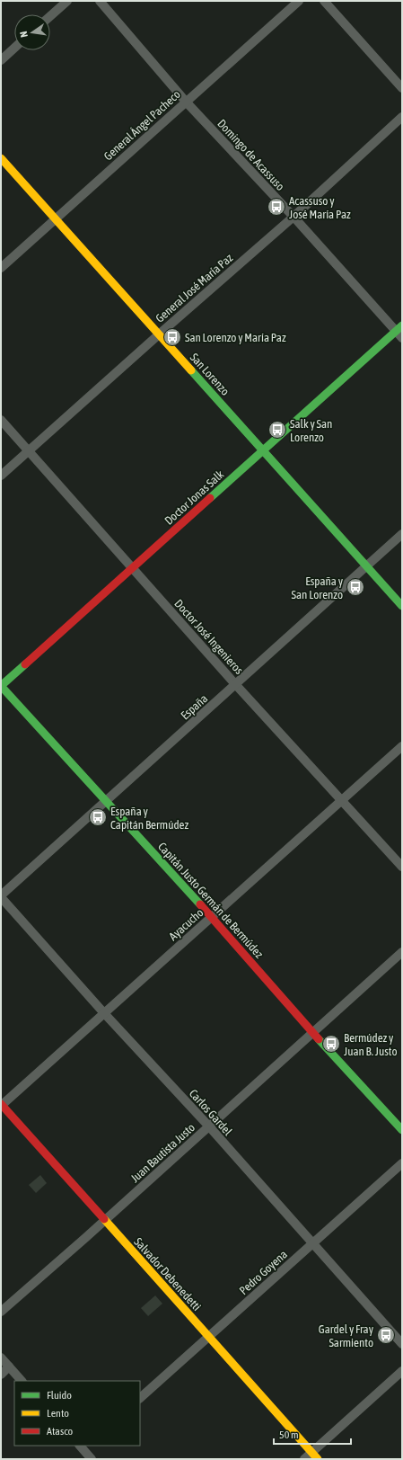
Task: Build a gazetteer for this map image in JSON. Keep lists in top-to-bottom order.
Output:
{
  "streets": {
    "street": [
      "General Ángel Pacheco",
      "Domingo de Acassuso",
      "General José María Paz",
      "San Lorenzo",
      "Doctor Jonas Salk",
      "Doctor José Ingenieros",
      "España",
      "Capitán Justo Germán de Bermúdez",
      "Ayacucho",
      "Carlos Gardel",
      "Juan Bautista Justo",
      "Pedro Goyena",
      "Salvador Debenedetti"
    ]
  },
  "crossings": [
    ["General Ángel Pacheco", "Domingo de Acassuso"],
    ["General Ángel Pacheco", "San Lorenzo"],
    ["Domingo de Acassuso", "General José María Paz"],
    ["Domingo de Acassuso", "Doctor Jonas Salk"],
    ["General José María Paz", "San Lorenzo"],
    ["General José María Paz", "Doctor José Ingenieros"],
    ["San Lorenzo", "Doctor Jonas Salk"],
    ["San Lorenzo", "España"],
    ["Doctor Jonas Salk", "Doctor José Ingenieros"],
    ["Doctor Jonas Salk", "Capitán Justo Germán de Bermúdez"],
    ["Doctor José Ingenieros", "España"],
    ["Doctor José Ingenieros", "Ayacucho"],
    ["España", "Capitán Justo Germán de Bermúdez"],
    ["España", "Carlos Gardel"],
    ["Capitán Justo Germán de Bermúdez", "Ayacucho"],
    ["Capitán Justo Germán de Bermúdez", "Juan Bautista Justo"],
    ["Ayacucho", "Carlos Gardel"],
    ["Ayacucho", "Salvador Debenedetti"],
    ["Carlos Gardel", "Juan Bautista Justo"],
    ["Carlos Gardel", "Pedro Goyena"],
    ["Juan Bautista Justo", "Salvador Debenedetti"],
    ["Pedro Goyena", "Salvador Debenedetti"]
  ],
  "places": {
    "bus stop": [
      "Acassuso y José María Paz",
      "San Lorenzo y María Paz",
      "Salk y San Lorenzo",
      "España y San Lorenzo",
      "España y Capitán Bermúdez",
      "Bermúdez y Juan B. Justo",
      "Gardel y Fray Sarmiento"
    ]
  },
  "legend": ["Fluido", "Lento", "Atasco"],
  "scale_bar": "50 m",
  "north": "left"
}
